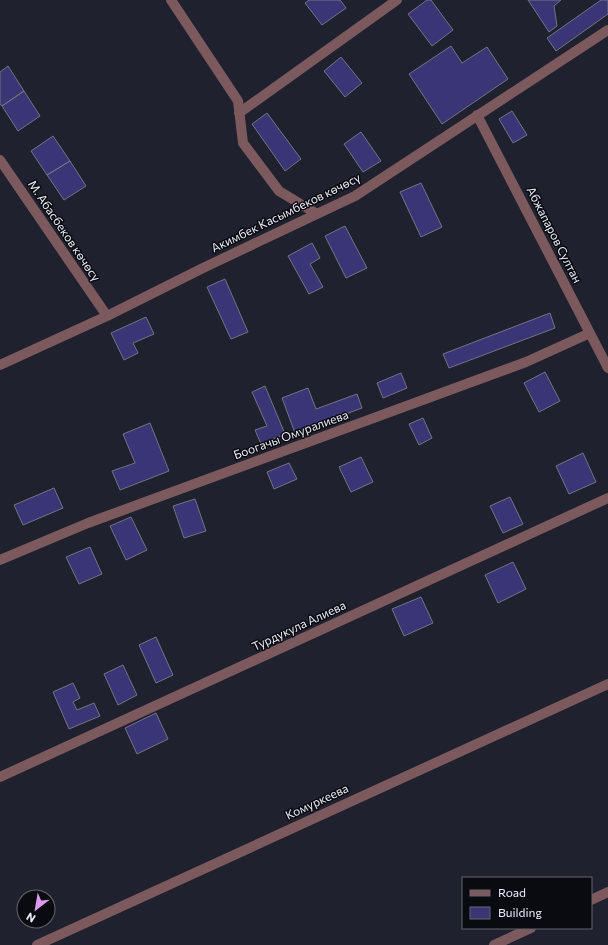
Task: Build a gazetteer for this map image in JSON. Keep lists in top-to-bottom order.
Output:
{
  "streets": {
    "street": [
      "Акимбек Касымбеков көчөсү",
      "М. Абасбеков көчөсү",
      "Абжапаров Султан",
      "Боогачы Омуралиева",
      "Турдукула Алиева",
      "Комуркеева"
    ]
  },
  "crossings": [
    ["Акимбек Касымбеков көчөсү", "М. Абасбеков көчөсү"],
    ["Акимбек Касымбеков көчөсү", "Абжапаров Султан"],
    ["Абжапаров Султан", "Боогачы Омуралиева"]
  ],
  "legend": ["Road", "Building"],
  "north": "bottom left"
}
